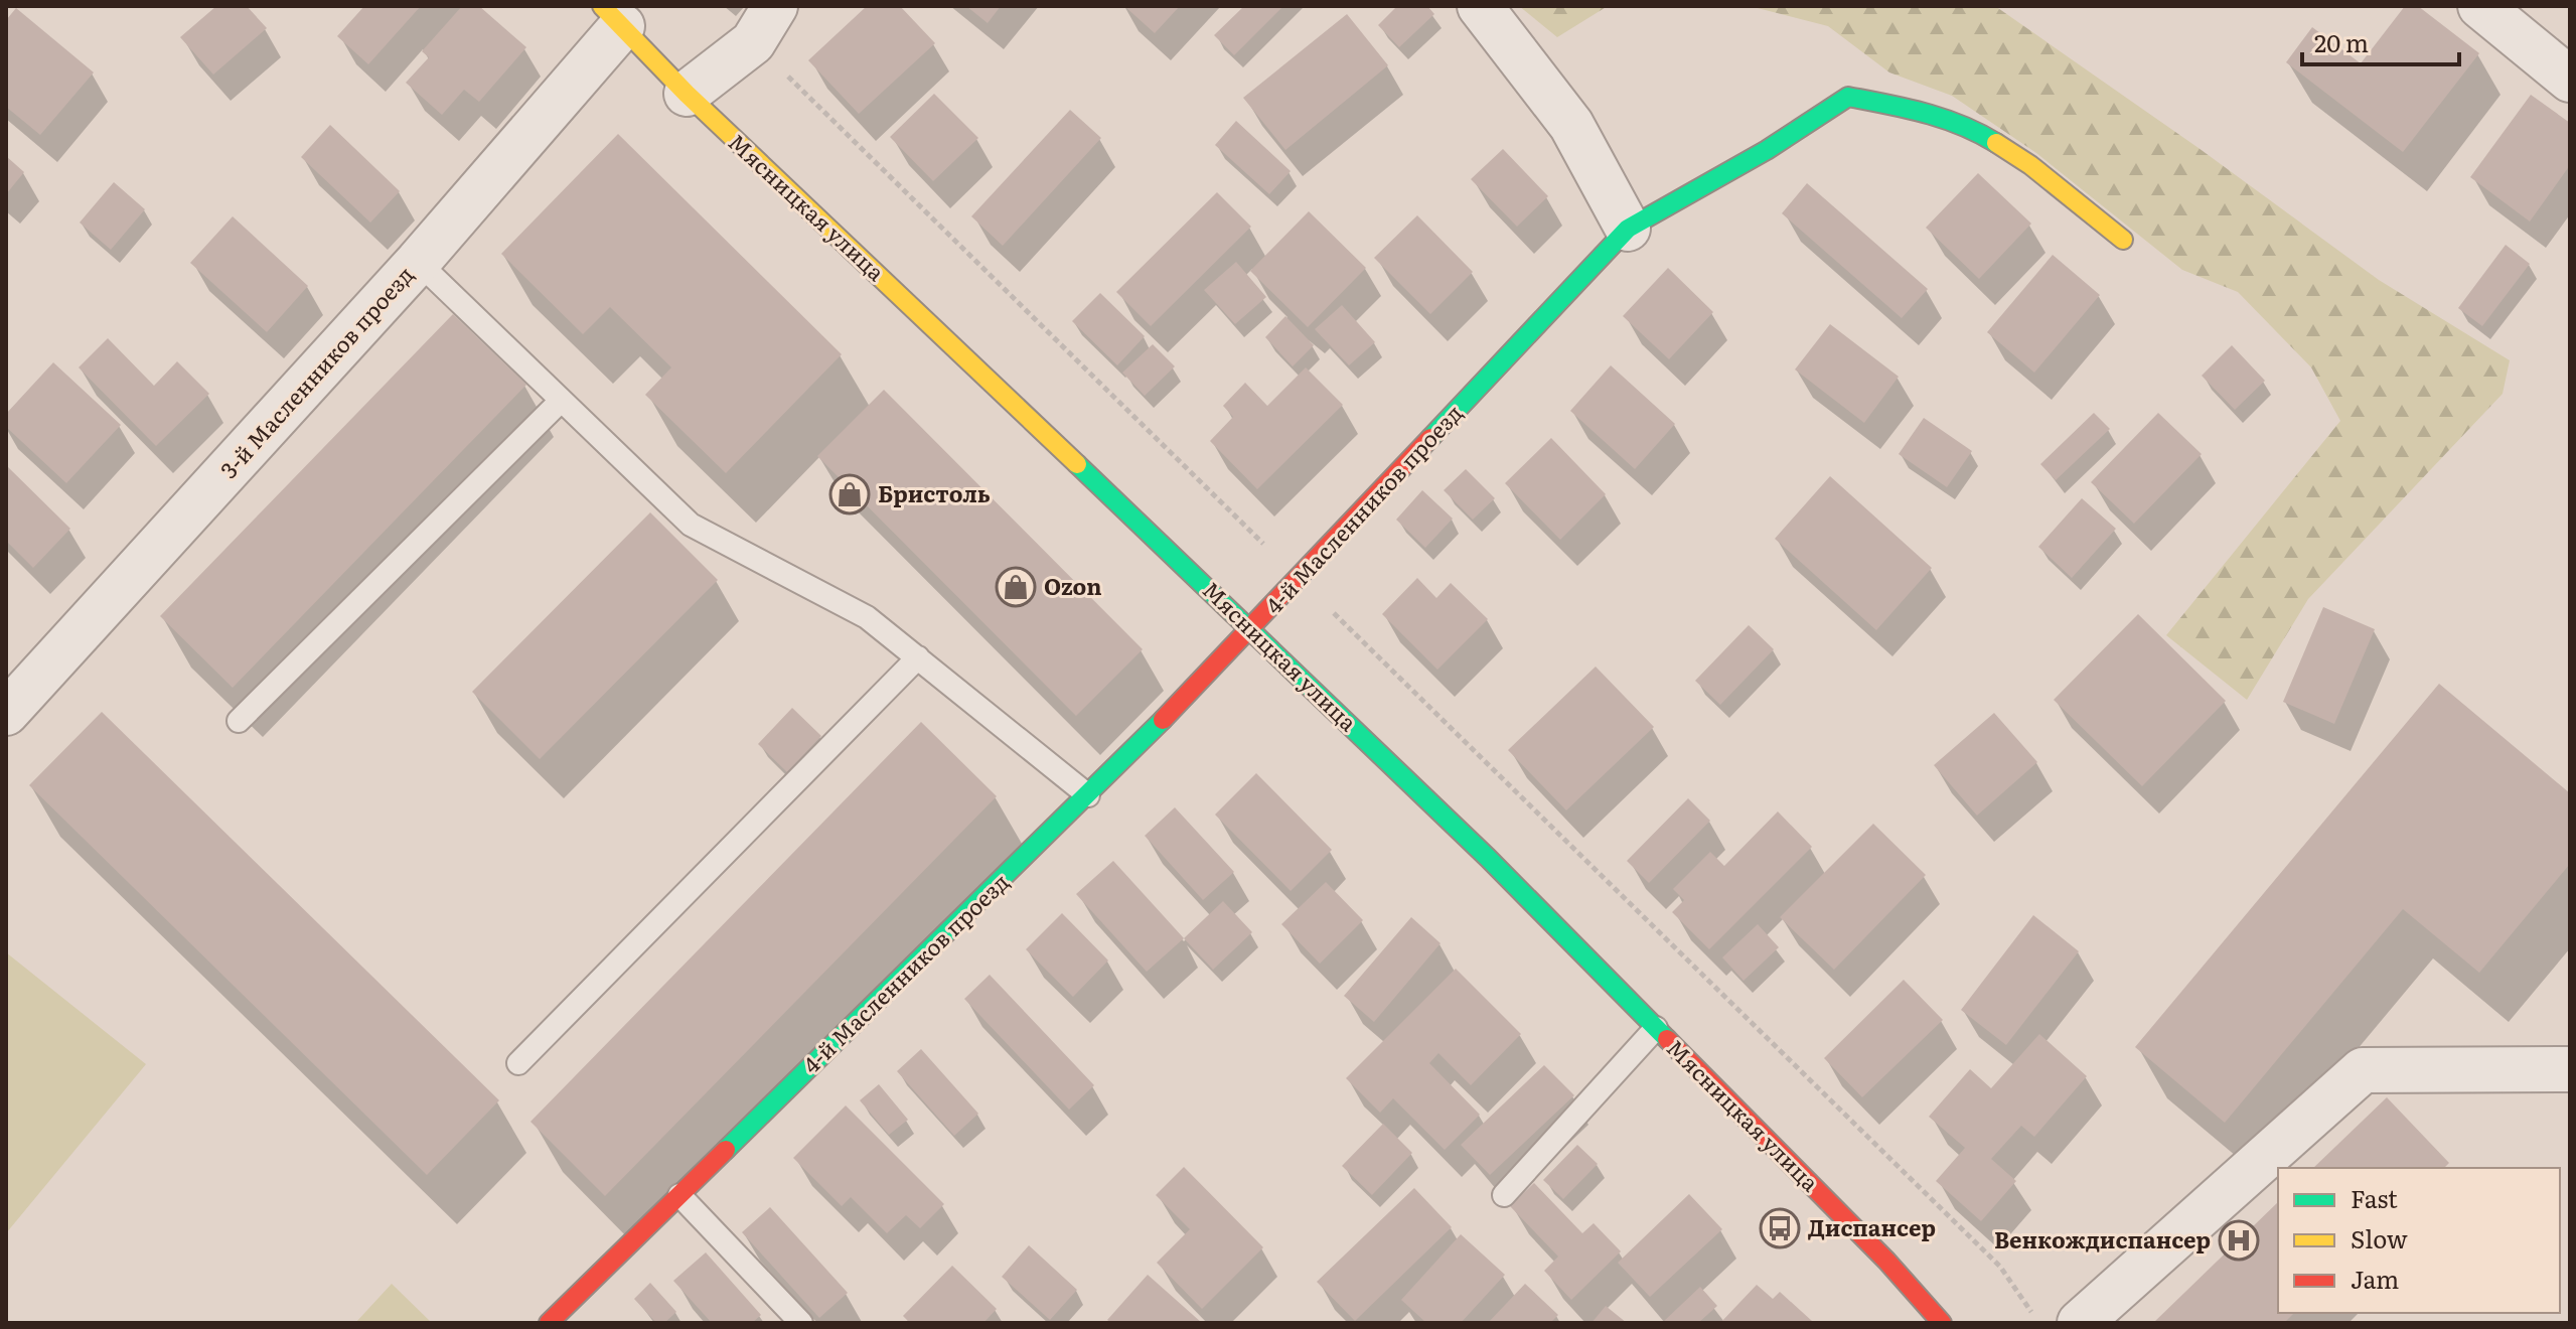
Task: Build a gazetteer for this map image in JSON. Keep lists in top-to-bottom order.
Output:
{
  "streets": {
    "street": ["Мясницкая улица", "3-й Масленников проезд", "4-й Масленников проезд"]
  },
  "crossings": [
    ["Мясницкая улица", "3-й Масленников проезд"],
    ["Мясницкая улица", "4-й Масленников проезд"]
  ],
  "places": {
    "shop": ["Бристоль", "Ozon"],
    "bus stop": ["Диспансер"],
    "hospital": ["Венкождиспансер"]
  },
  "legend": ["Fast", "Slow", "Jam"],
  "scale_bar": "20 m"
}
